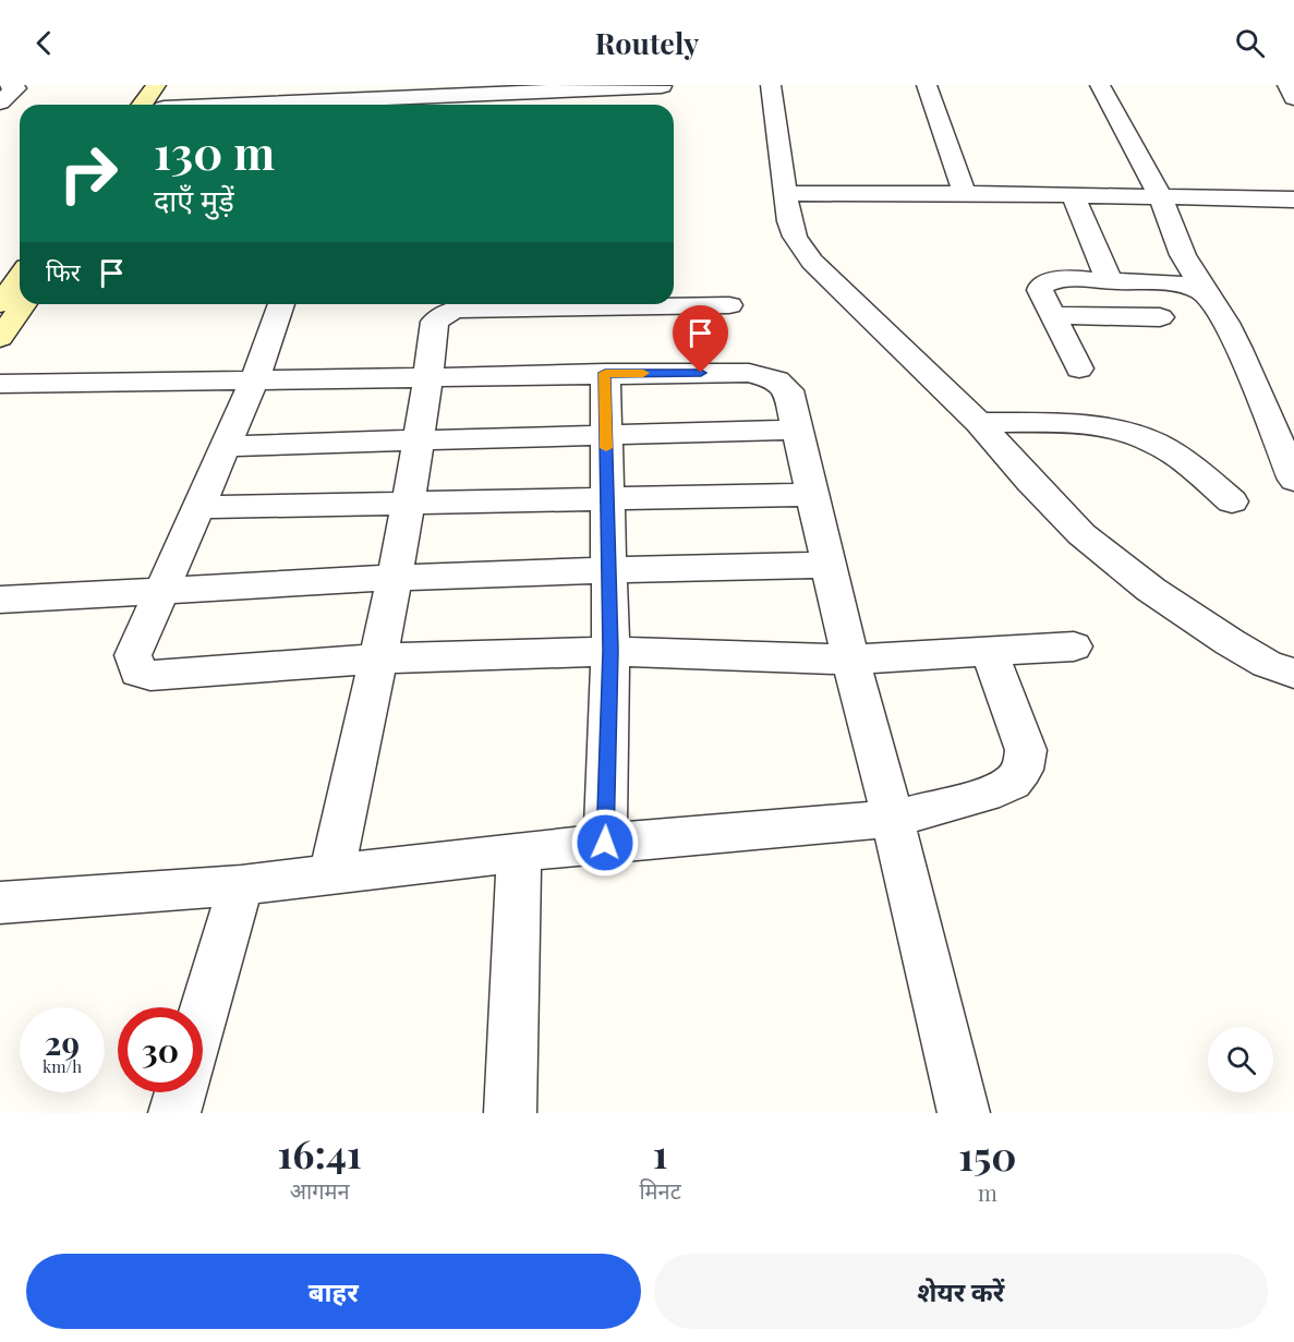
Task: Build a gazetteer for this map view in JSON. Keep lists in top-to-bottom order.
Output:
{
  "page": {
    "header": "Routely",
    "turn": ["130 m", "दाएँ मुड़ें"],
    "then": "फिर",
    "speed": "29 km/h",
    "limit": "30",
    "eta": [
      "16:41",
      "आगमन",
      "1",
      "मिनट",
      "150",
      "m"
    ],
    "buttons": ["बाहर", "शेयर करें"]
  }
}
